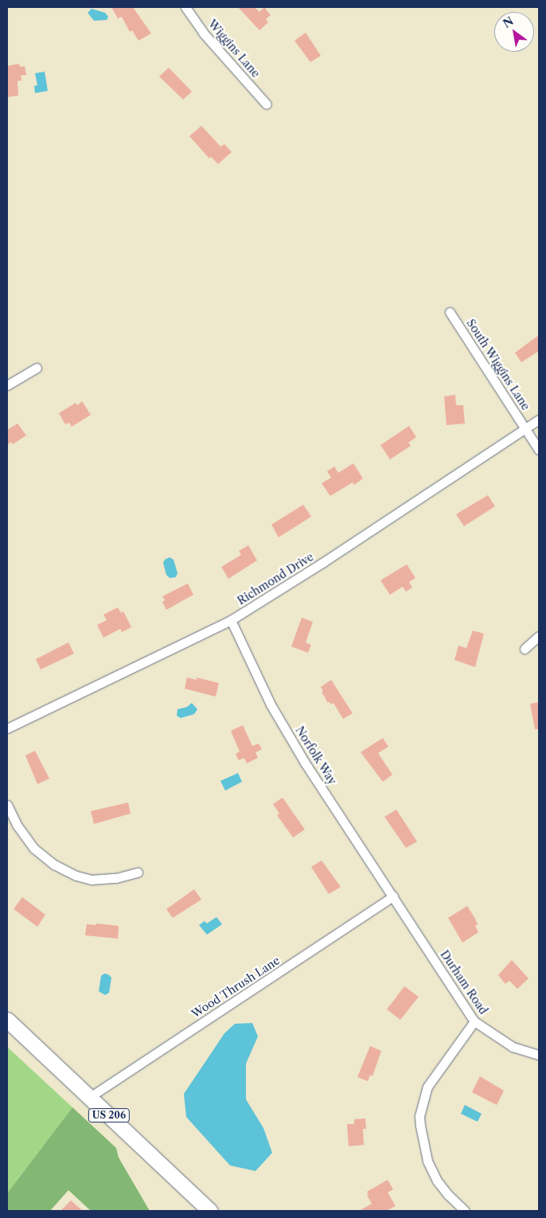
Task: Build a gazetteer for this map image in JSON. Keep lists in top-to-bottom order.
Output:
{
  "streets": {
    "highway": ["US 206"],
    "street": [
      "Wiggins Lane",
      "South Wiggins Lane",
      "Richmond Drive",
      "Norfolk Way",
      "Durham Road",
      "Wood Thrush Lane"
    ]
  },
  "crossings": [
    ["South Wiggins Lane", "Richmond Drive"],
    ["Richmond Drive", "Norfolk Way"],
    ["Norfolk Way", "Durham Road"],
    ["Norfolk Way", "Wood Thrush Lane"],
    ["Durham Road", "Wood Thrush Lane"],
    ["Wood Thrush Lane", "US 206"]
  ],
  "north": "top left"
}
